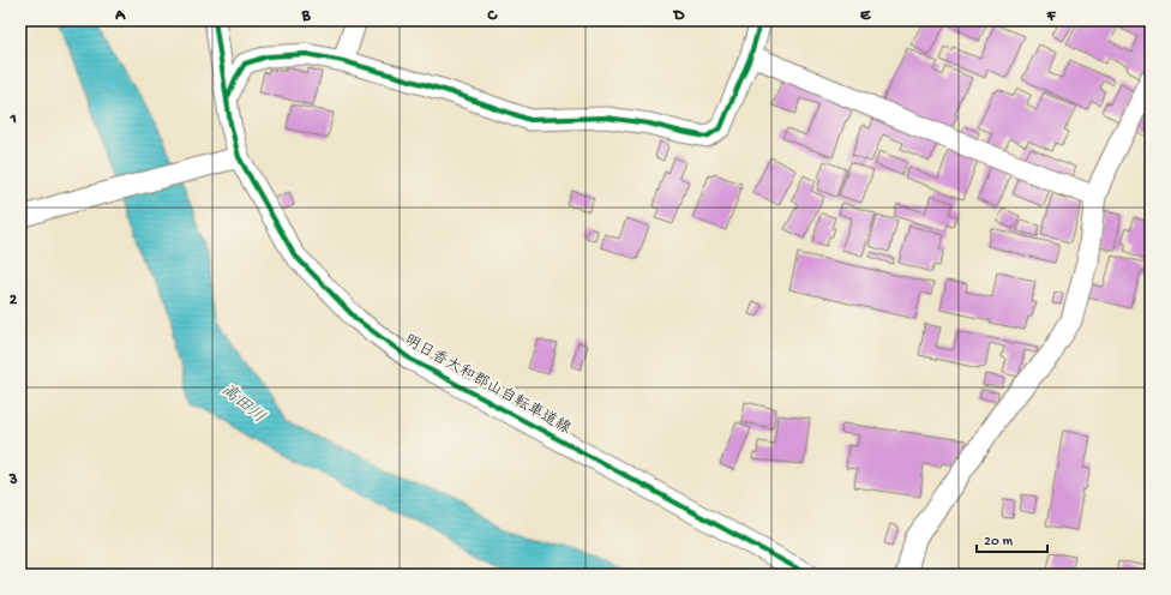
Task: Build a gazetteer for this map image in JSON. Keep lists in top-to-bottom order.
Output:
{
  "streets": {
    "street": ["明日香大和郡山自転車道線"]
  },
  "water": ["高田川"],
  "scale_bar": "20 m",
  "grid": {
    "columns": [
      "A",
      "B",
      "C",
      "D",
      "E",
      "F"
    ],
    "rows": ["1", "2", "3"]
  }
}
